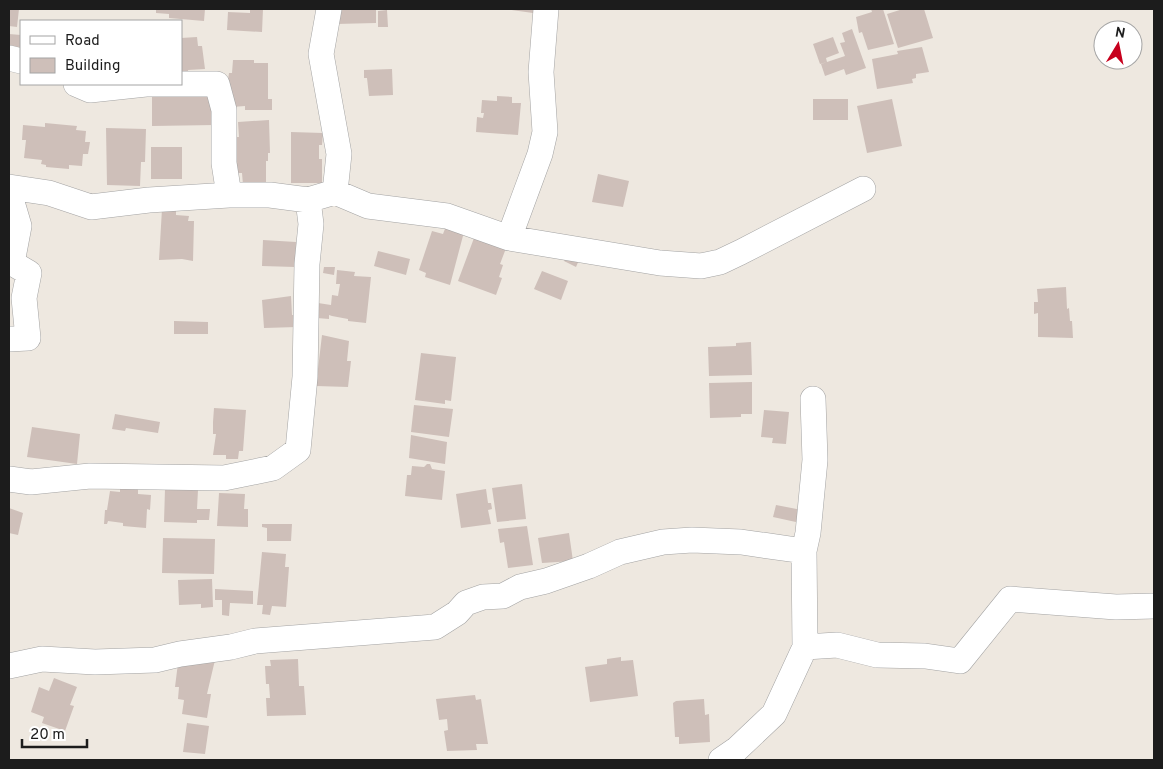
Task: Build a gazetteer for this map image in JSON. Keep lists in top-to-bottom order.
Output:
{
  "legend": ["Road", "Building"],
  "scale_bar": "20 m",
  "north": "top"
}
